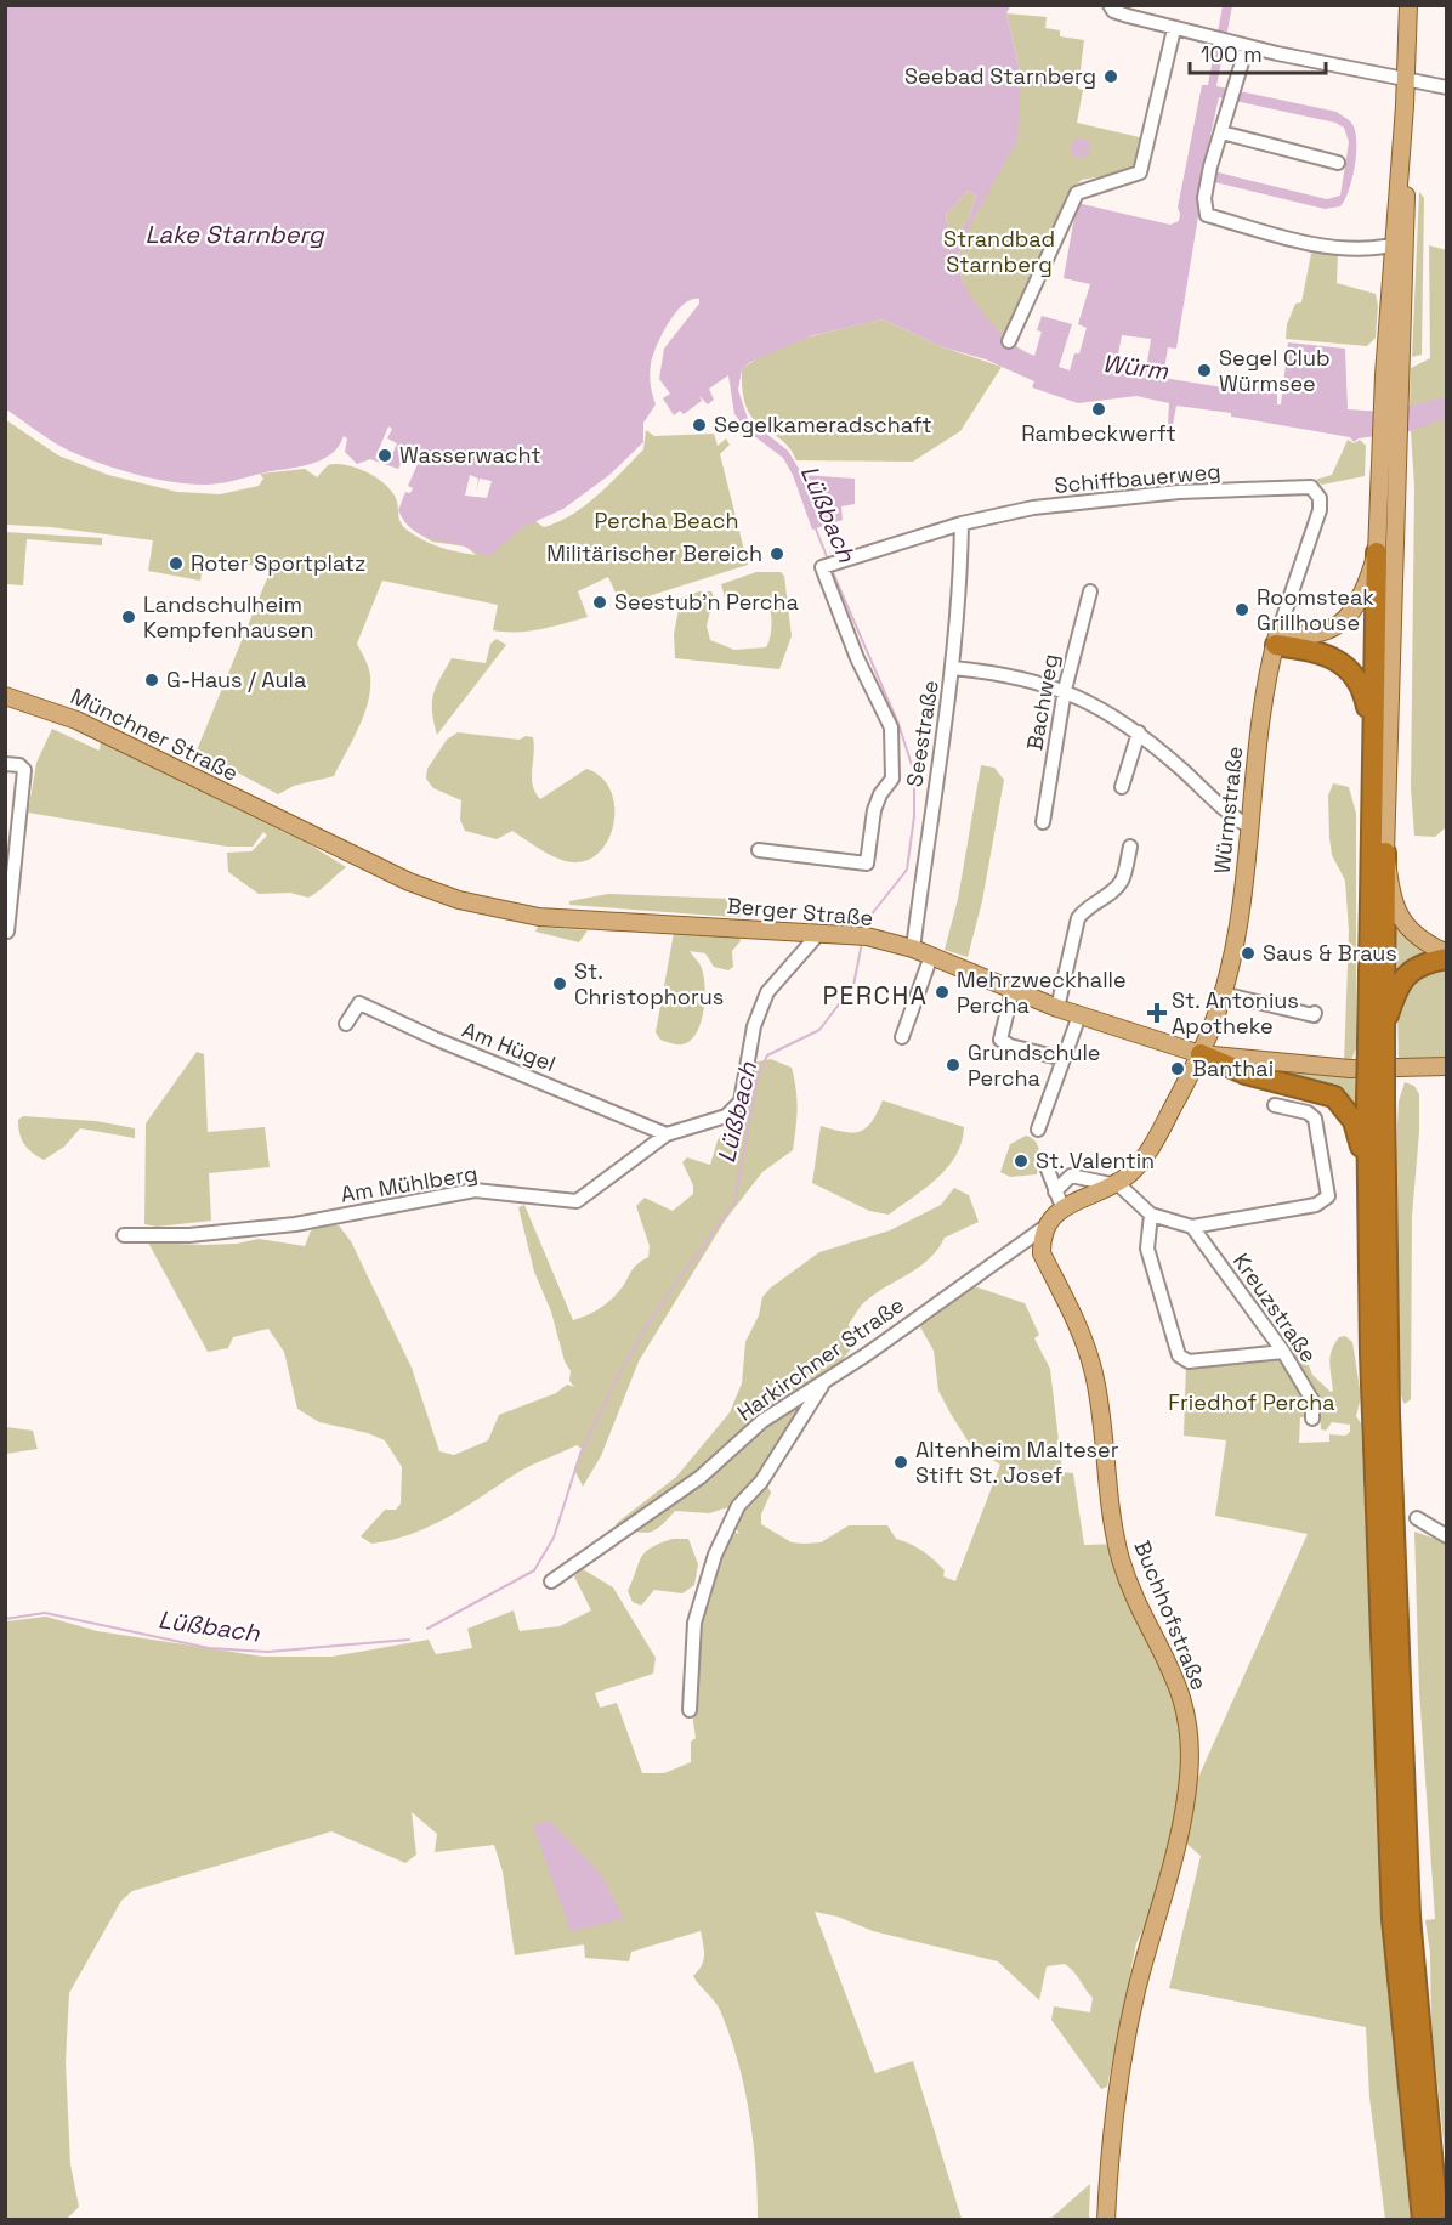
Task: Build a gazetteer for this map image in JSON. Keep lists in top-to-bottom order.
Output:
{
  "streets": {
    "main road": [
      "Münchner Straße",
      "Würmstraße",
      "Berger Straße",
      "Buchhofstraße"
    ],
    "street": [
      "Schiffbauerweg",
      "Bachweg",
      "Seestraße",
      "Am Hügel",
      "Am Mühlberg",
      "Kreuzstraße",
      "Harkirchner Straße"
    ]
  },
  "crossings": [
    ["Schiffbauerweg", "Seestraße"],
    ["Schiffbauerweg", "Würmstraße"],
    ["Seestraße", "Berger Straße"],
    ["Münchner Straße", "Berger Straße"],
    ["Würmstraße", "Berger Straße"],
    ["Berger Straße", "Am Mühlberg"],
    ["Am Hügel", "Am Mühlberg"],
    ["Harkirchner Straße", "Buchhofstraße"]
  ],
  "districts": ["PERCHA"],
  "water": ["Lake Starnberg", "Würm", "Lüßbach"],
  "parks": ["Strandbad Starnberg", "Percha Beach", "Friedhof Percha"],
  "places": {
    "other": [
      "Seebad Starnberg",
      "Segel Club Würmsee",
      "Rambeckwerft",
      "Segelkameradschaft",
      "Wasserwacht",
      "Militärischer Bereich",
      "Roter Sportplatz",
      "Seestub'n Percha",
      "Roomsteak Grillhouse",
      "Landschulheim Kempfenhausen",
      "G-Haus / Aula",
      "Saus & Braus",
      "St. Christophorus",
      "Mehrzweckhalle Percha",
      "Grundschule Percha",
      "Banthai",
      "St. Valentin",
      "Altenheim Malteser Stift St. Josef"
    ],
    "health": ["St. Antonius Apotheke"]
  },
  "scale_bar": "100 m"
}
